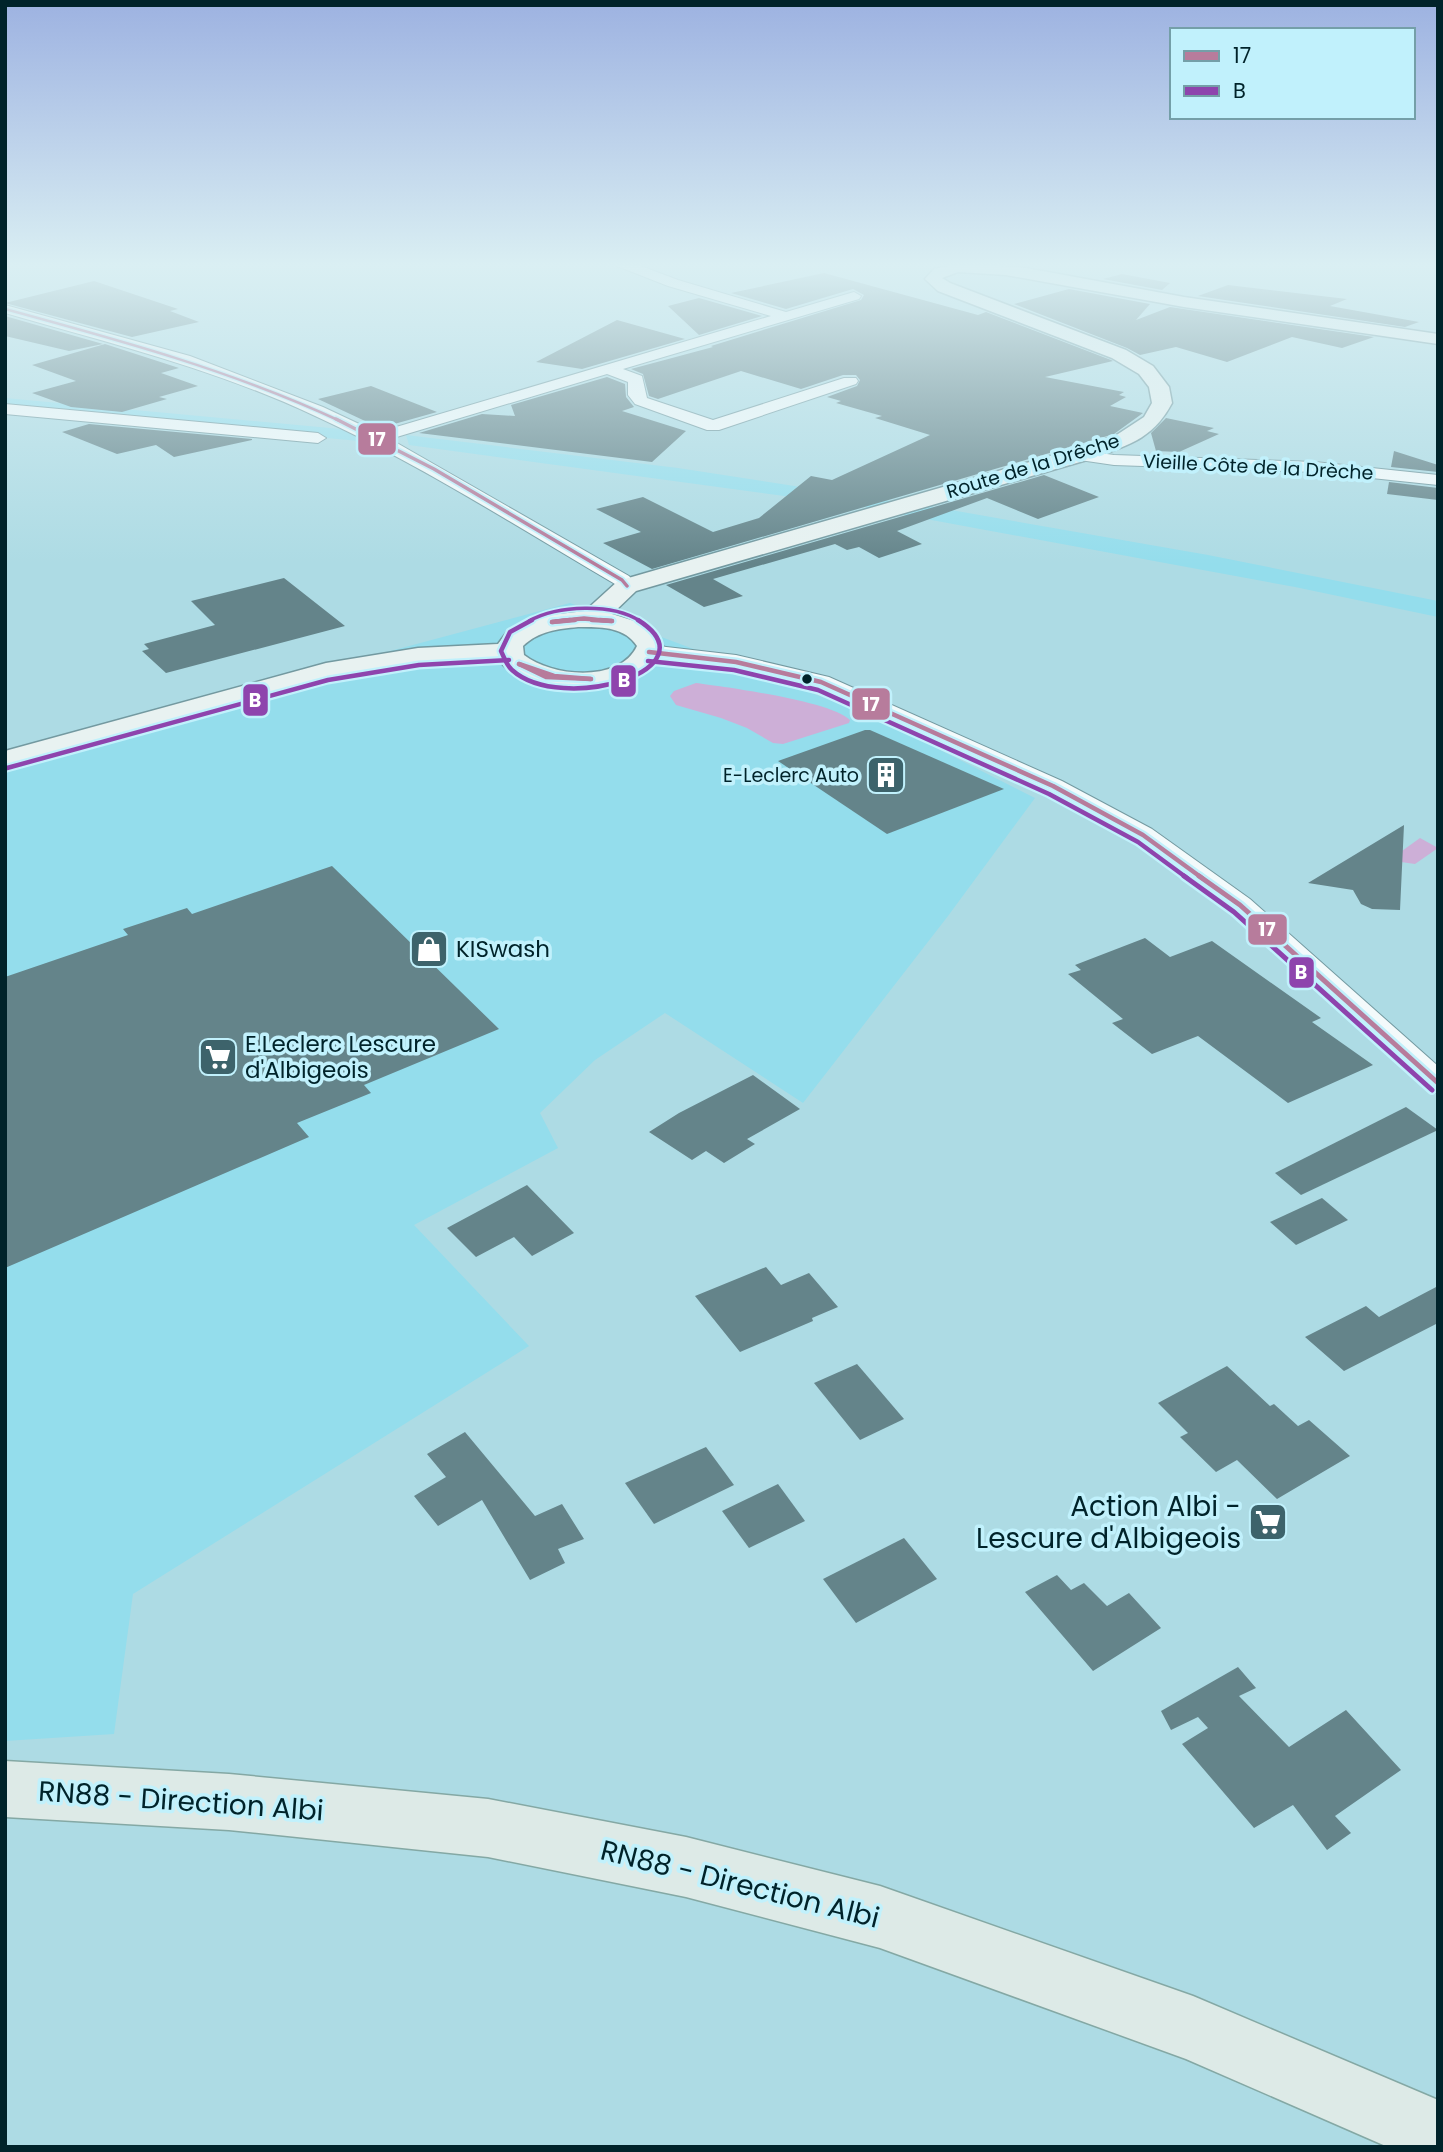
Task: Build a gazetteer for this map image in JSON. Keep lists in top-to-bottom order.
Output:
{
  "streets": {
    "main road": ["RN88 - Direction Albi"],
    "street": ["Route de la Drêche", "Vieille Côte de la Drèche"]
  },
  "crossings": [
    ["Route de la Drêche", "Vieille Côte de la Drèche"]
  ],
  "places": {
    "building": ["E-Leclerc Auto"],
    "shop": ["KISwash"],
    "supermarket": ["E.Leclerc Lescure d'Albigeois", "Action Albi - Lescure d'Albigeois"]
  },
  "lines": ["transit line 17", "transit line B"],
  "legend": ["17", "B"]
}
